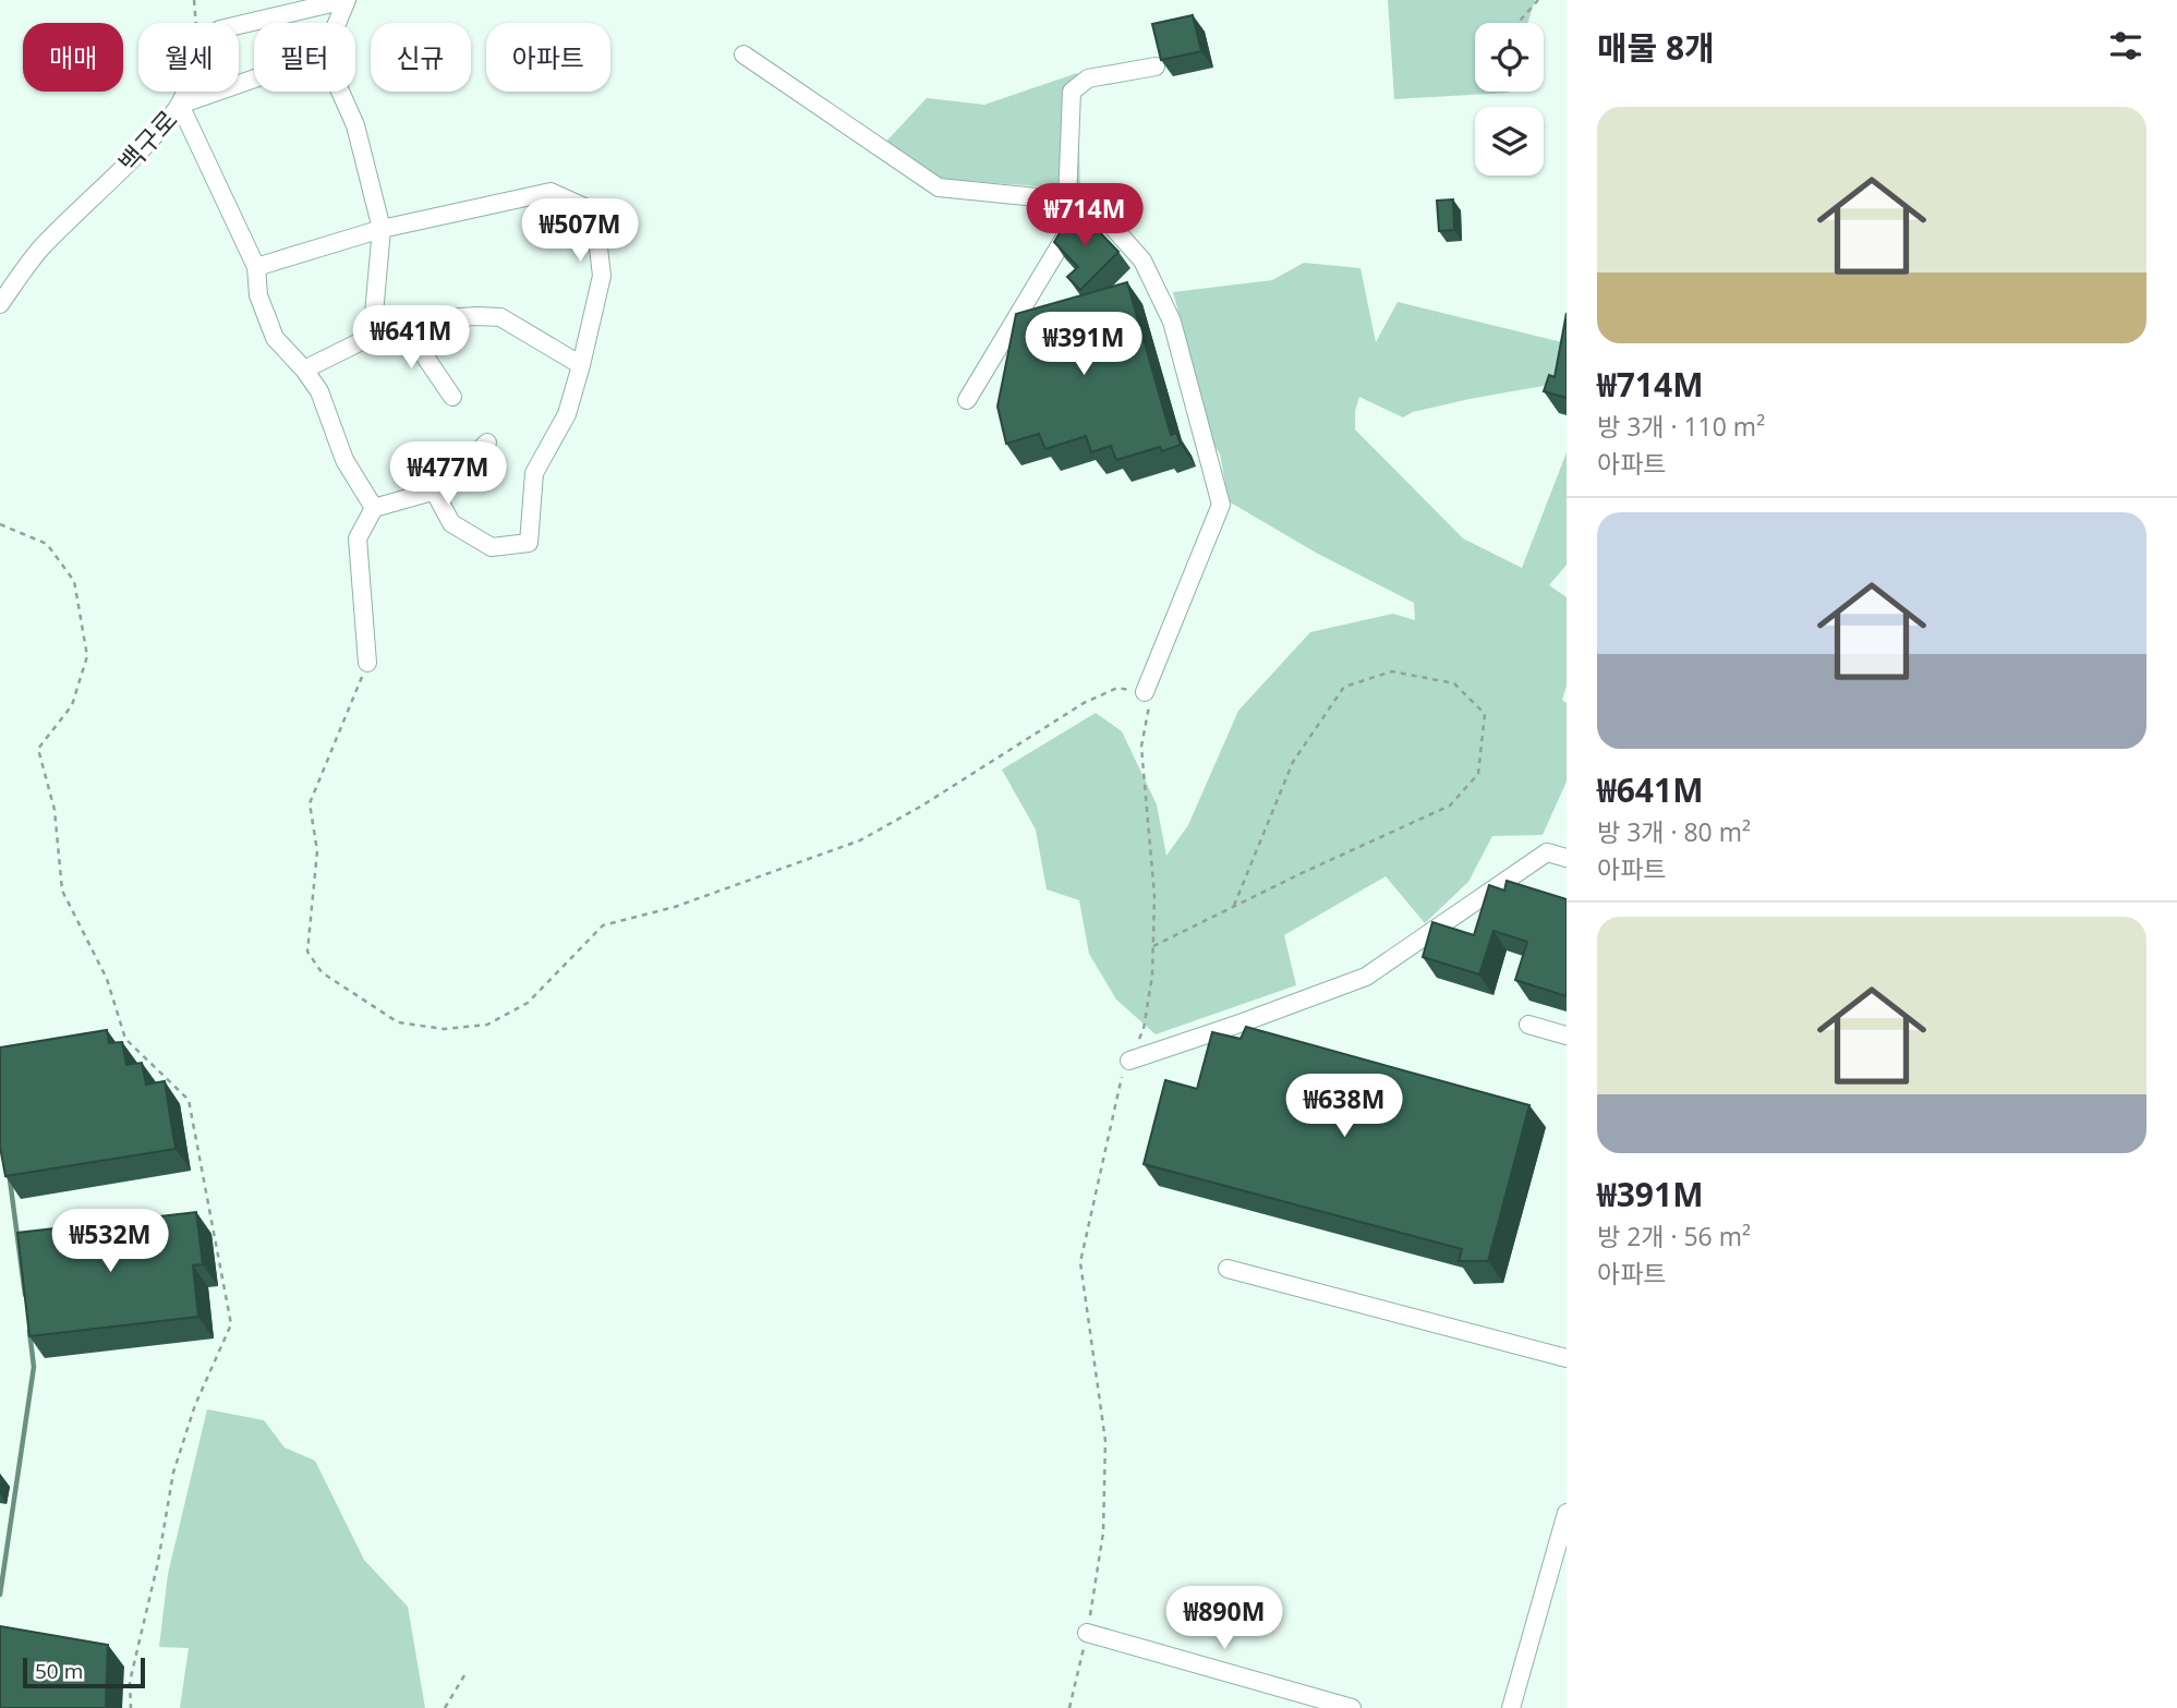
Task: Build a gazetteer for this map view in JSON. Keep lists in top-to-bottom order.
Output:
{
  "streets": {
    "street": ["백구로"]
  },
  "scale_bar": "50 m",
  "page": {
    "heading": "매물 8개",
    "chip": [
      "매매",
      "월세",
      "필터",
      "신규",
      "아파트"
    ],
    "list": [
      {
        "name": "₩714M",
        "note": "방 3개 · 110 m² · 아파트"
      },
      {
        "name": "₩641M",
        "note": "방 3개 · 80 m² · 아파트"
      },
      {
        "name": "₩391M",
        "note": "방 2개 · 56 m² · 아파트"
      }
    ],
    "price": [
      "₩714M",
      "₩507M",
      "₩641M",
      "₩391M",
      "₩477M",
      "₩638M",
      "₩532M",
      "₩890M"
    ],
    "scale": "50 m"
  }
}
